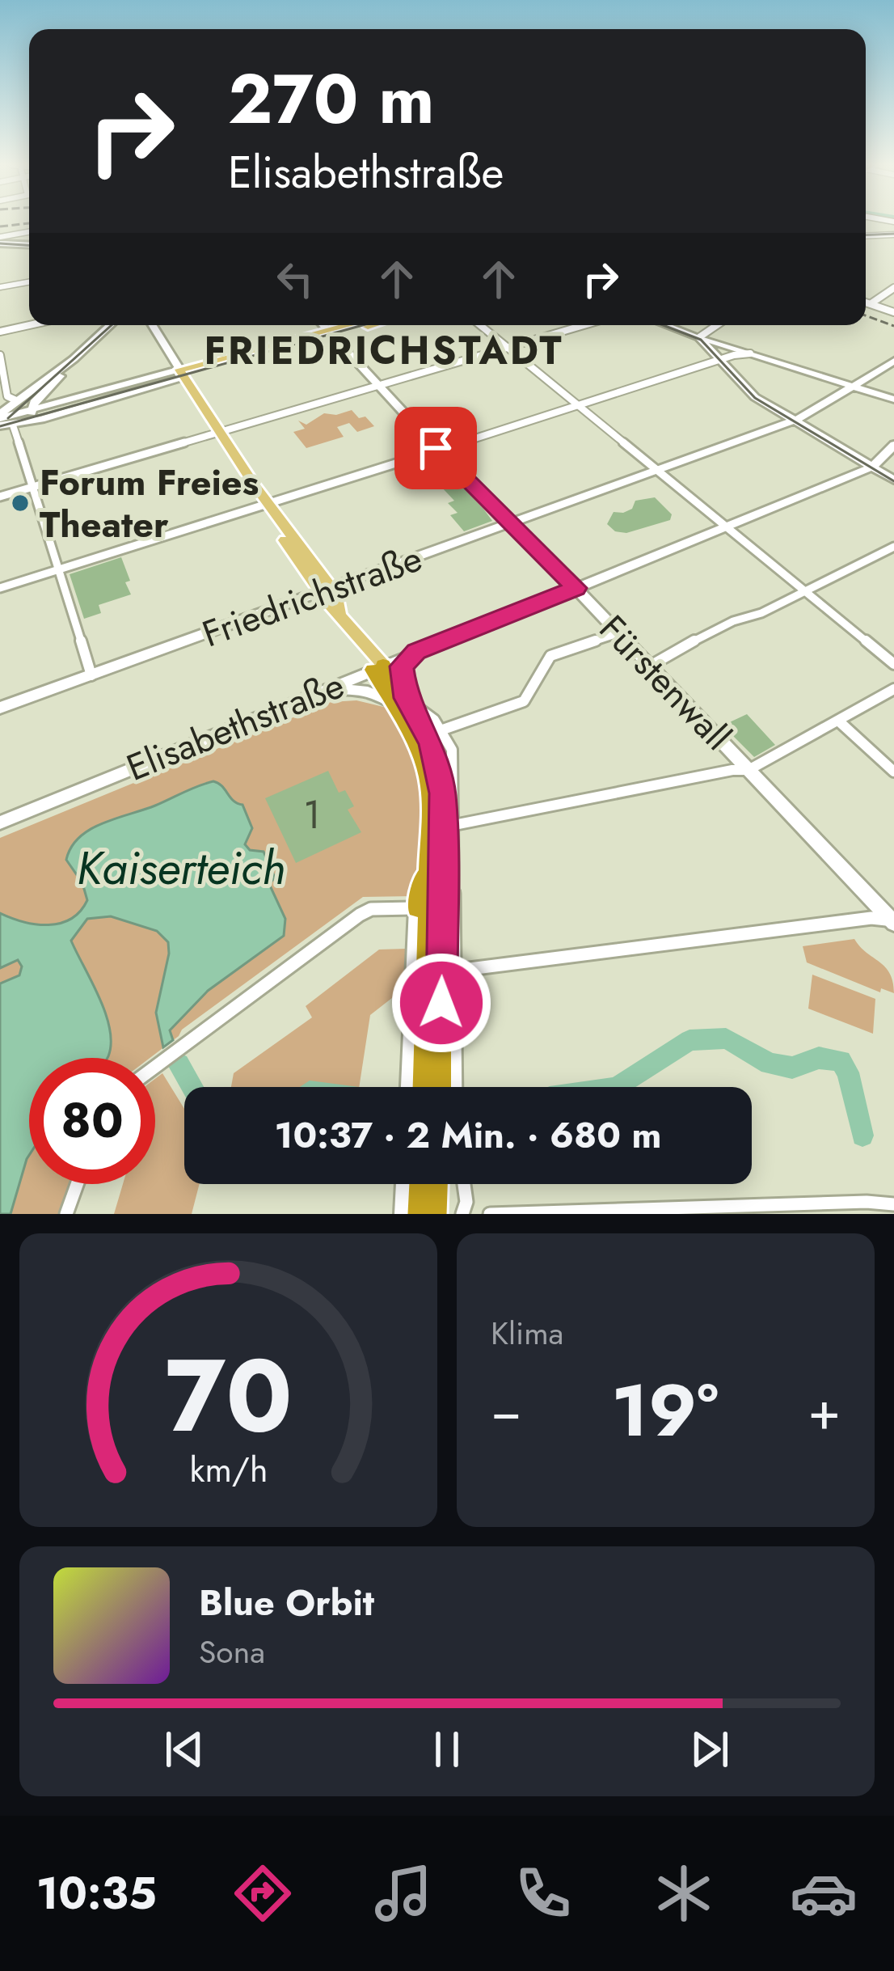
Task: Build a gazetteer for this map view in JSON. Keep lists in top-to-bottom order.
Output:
{
  "streets": {
    "main road": ["Friedrichstraße", "Fürstenwall", "Elisabethstraße"]
  },
  "crossings": [
    ["Friedrichstraße", "Fürstenwall"],
    ["Fürstenwall", "Elisabethstraße"]
  ],
  "districts": ["FRIEDRICHSTADT"],
  "water": ["Kaiserteich"],
  "places": ["Forum Freies Theater"],
  "house_numbers": ["1"],
  "page": {
    "turn": ["270 m", "Elisabethstraße"],
    "limit": "80",
    "trip": "10:37 · 2 Min. · 680 m",
    "tile": "Klima",
    "heat": ["−", "19°", "+"],
    "song": ["Blue Orbit", "Sona"],
    "tabs": "10:35",
    "gauge": ["70", "km/h"]
  }
}
